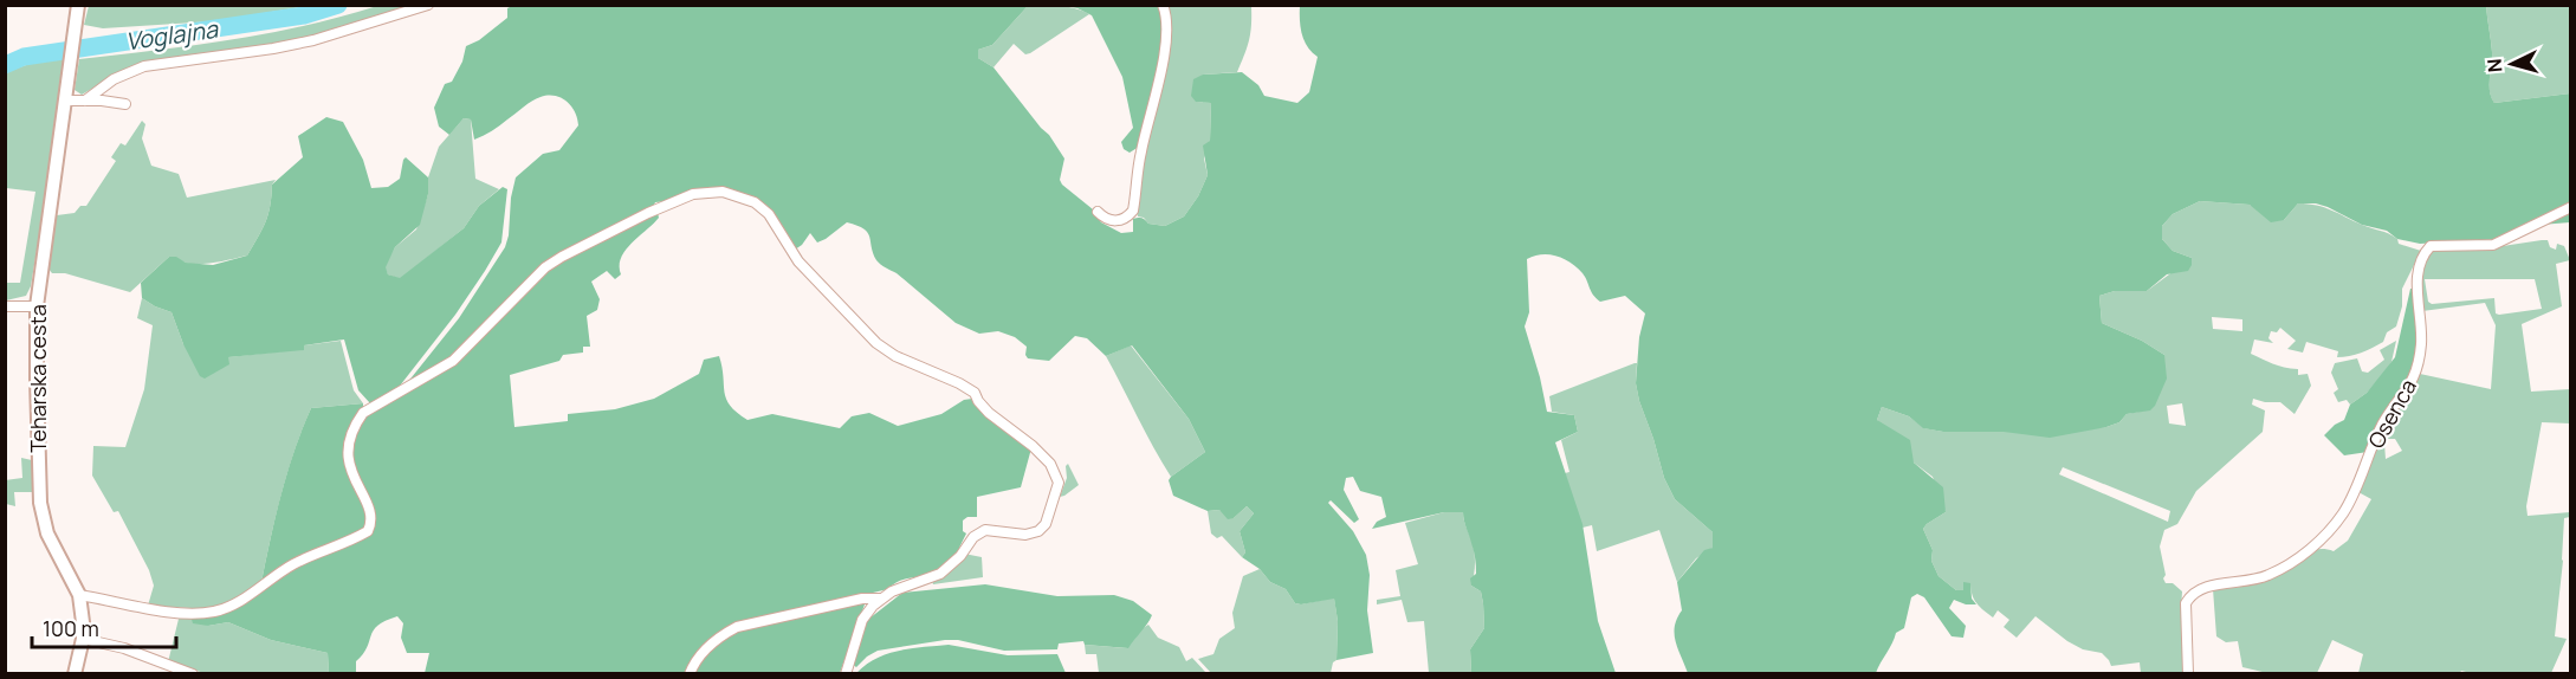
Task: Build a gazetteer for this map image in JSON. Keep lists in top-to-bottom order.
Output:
{
  "streets": {
    "street": ["Teharska cesta", "Osenca"]
  },
  "water": ["Voglajna"],
  "scale_bar": "100 m",
  "north": "left"
}
